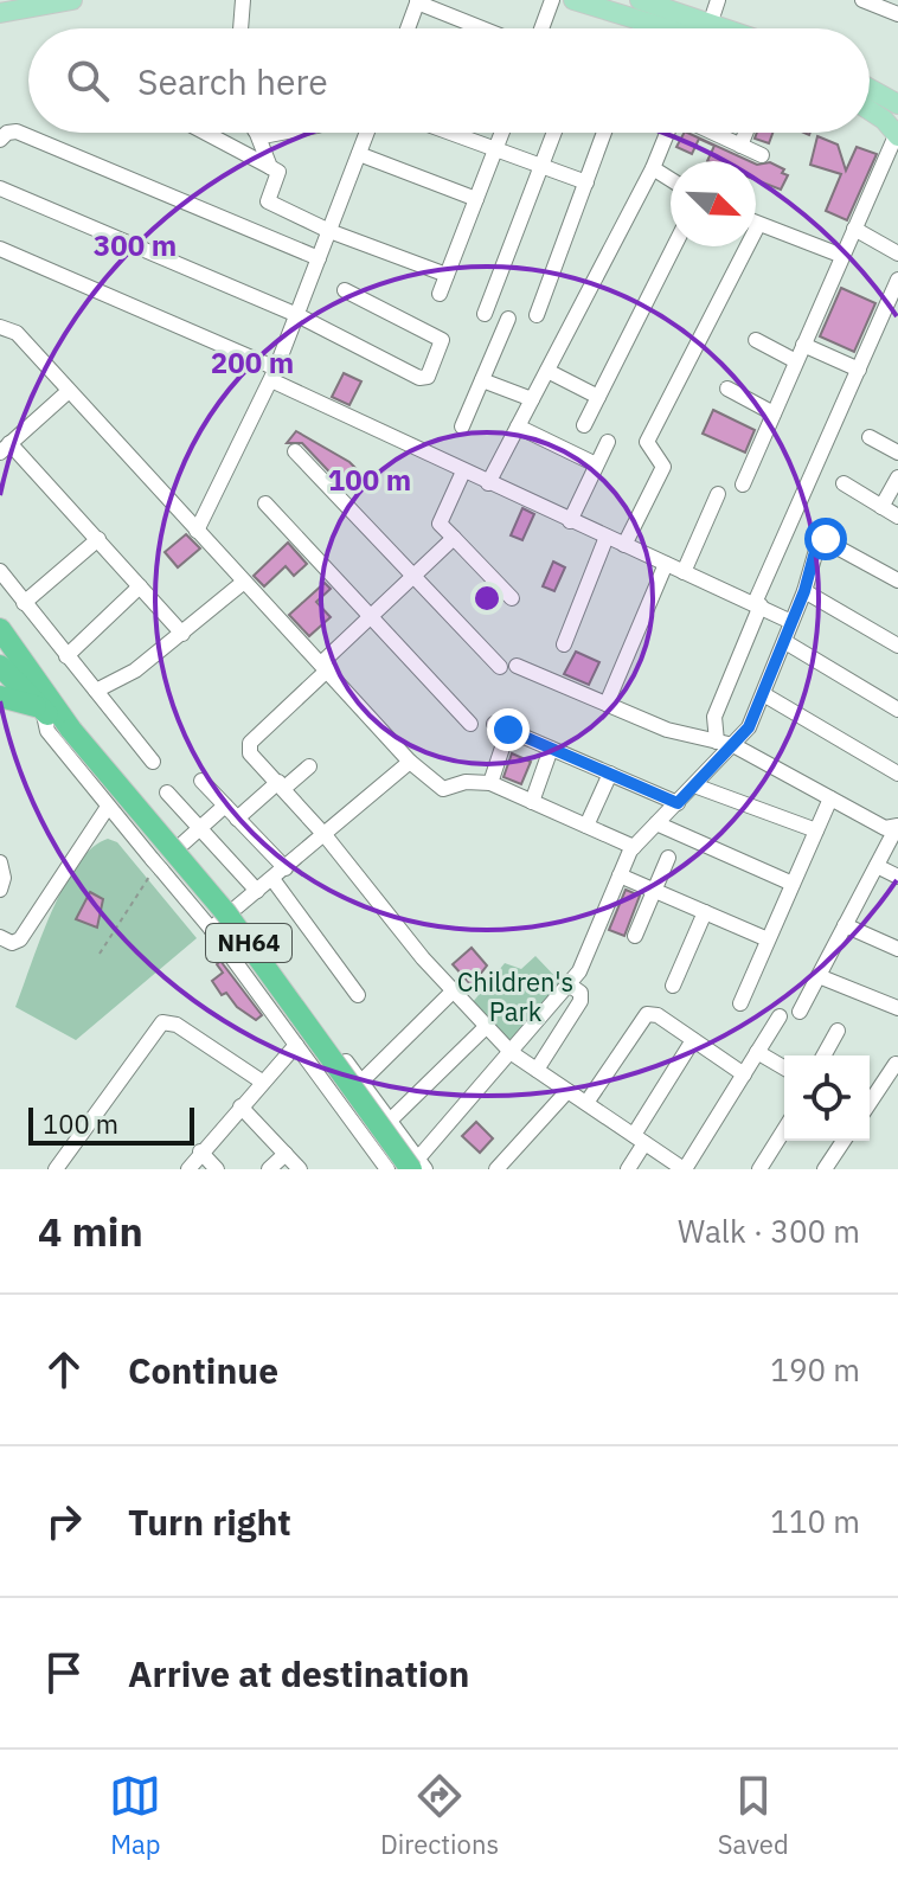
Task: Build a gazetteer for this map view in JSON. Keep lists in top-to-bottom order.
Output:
{
  "streets": {
    "highway": ["NH64"]
  },
  "parks": ["Children's Park"],
  "scale_bar": "100 m",
  "north": "bottom right",
  "page": {
    "search": "Search here",
    "scale": "100 m",
    "heading": ["4 min", "Walk · 300 m"],
    "list": [
      ["Continue", "190 m"],
      ["Turn right", "110 m"],
      "Arrive at destination"
    ],
    "nav": ["Map", "Directions", "Saved"]
  },
  "rings": ["300 m", "200 m", "100 m"]
}
